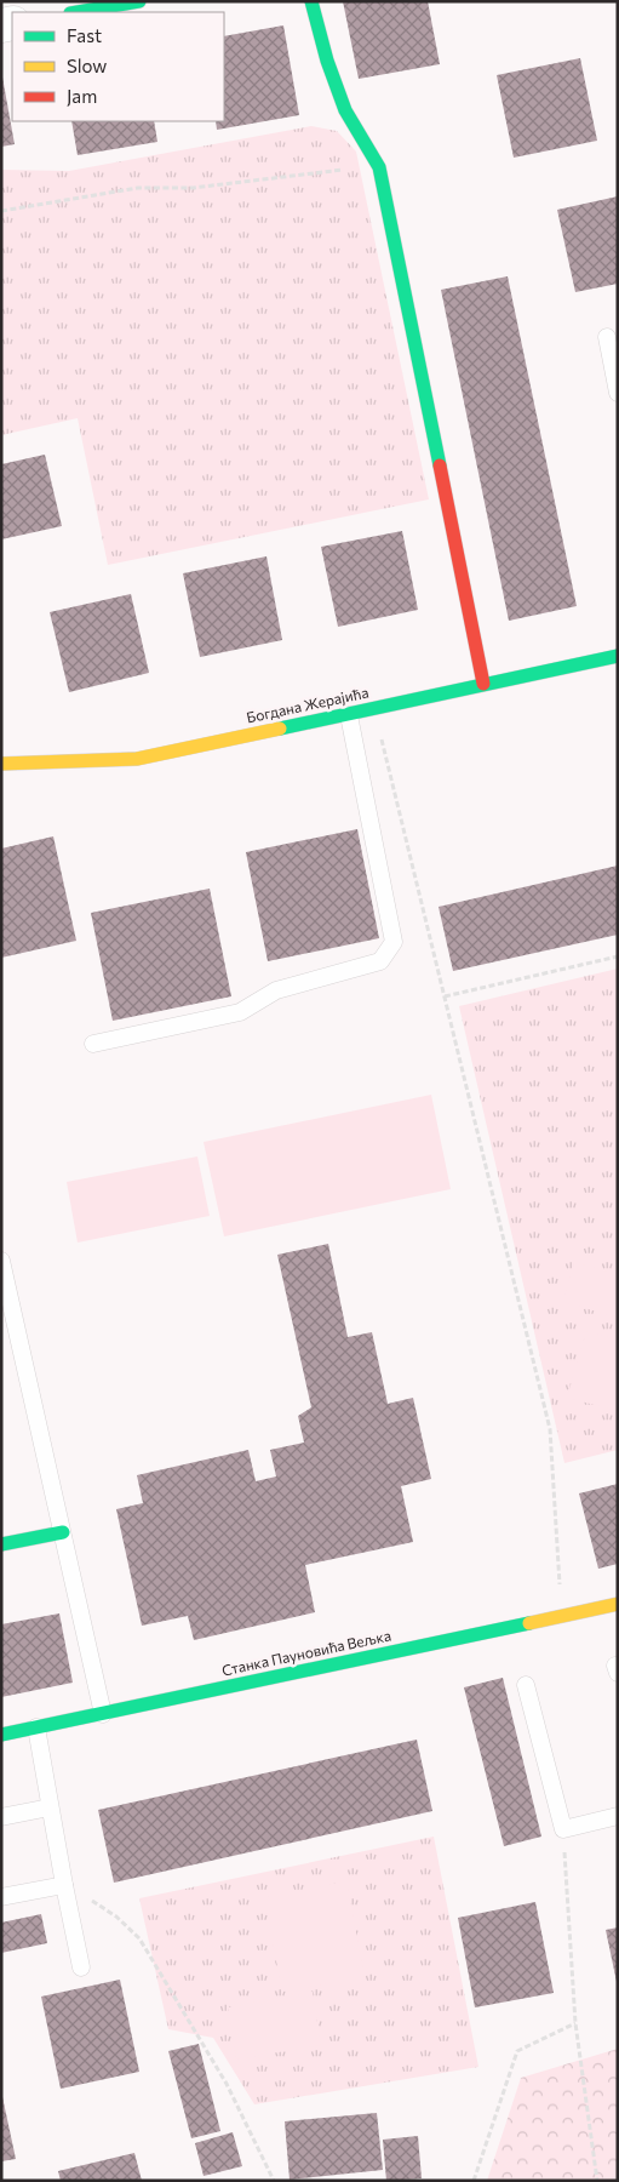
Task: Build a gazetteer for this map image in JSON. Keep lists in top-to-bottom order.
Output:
{
  "streets": {
    "street": ["Богдана Жерајића", "Станка Пауновића Вељка"]
  },
  "legend": ["Fast", "Slow", "Jam"]
}
